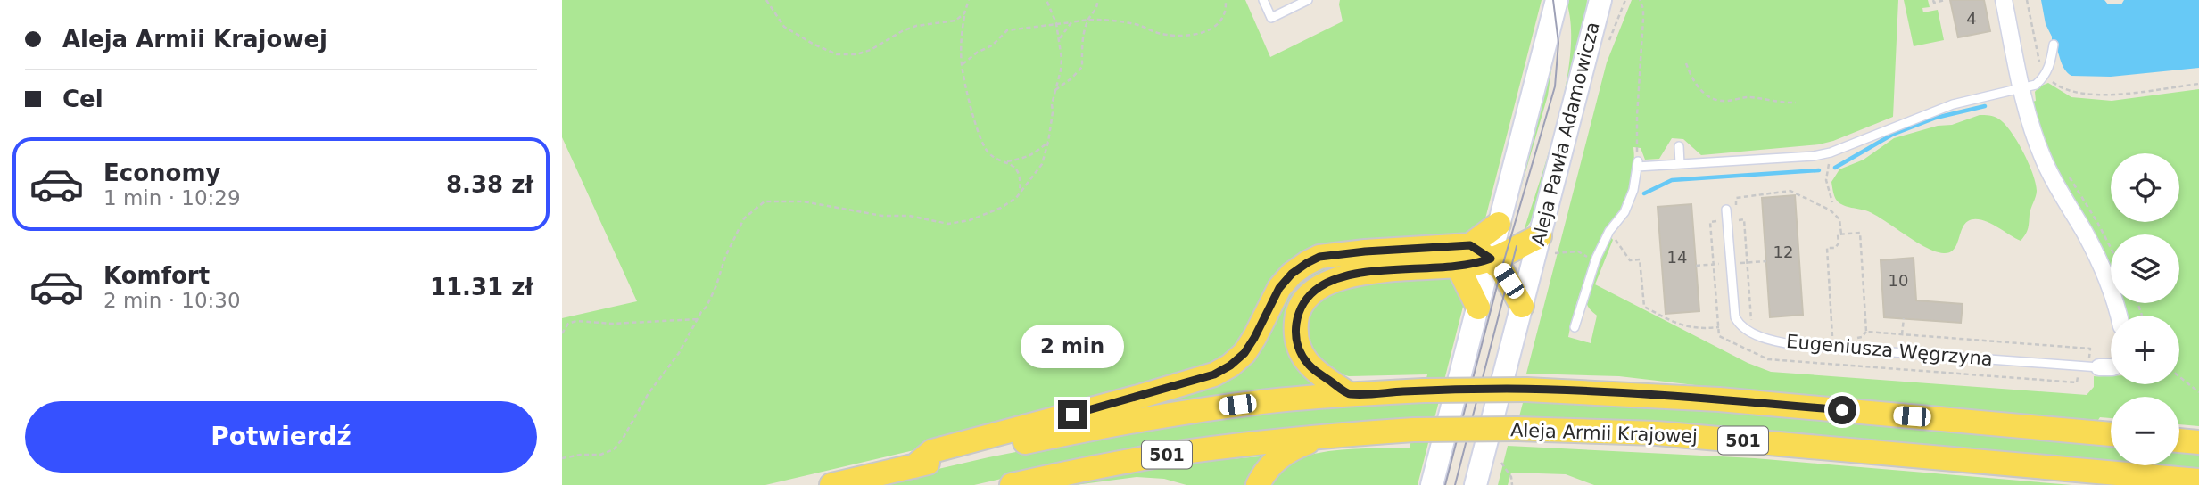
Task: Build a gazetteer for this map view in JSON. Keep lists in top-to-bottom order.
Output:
{
  "streets": {
    "main road": ["Aleja Pawła Adamowicza", "Aleja Armii Krajowej", "501"],
    "street": ["Eugeniusza Węgrzyna"]
  },
  "house_numbers": [
    "4",
    "12",
    "14",
    "10"
  ],
  "page": {
    "banner": ["Aleja Armii Krajowej", "Cel"],
    "list": [
      {
        "name": "Economy",
        "note": "1 min · 10:29",
        "value": "8.38 zł"
      },
      {
        "name": "Komfort",
        "note": "2 min · 10:30",
        "value": "11.31 zł"
      }
    ],
    "map_buttons": ["+", "−"],
    "bubble": "2 min",
    "buttons": "Potwierdź"
  }
}
